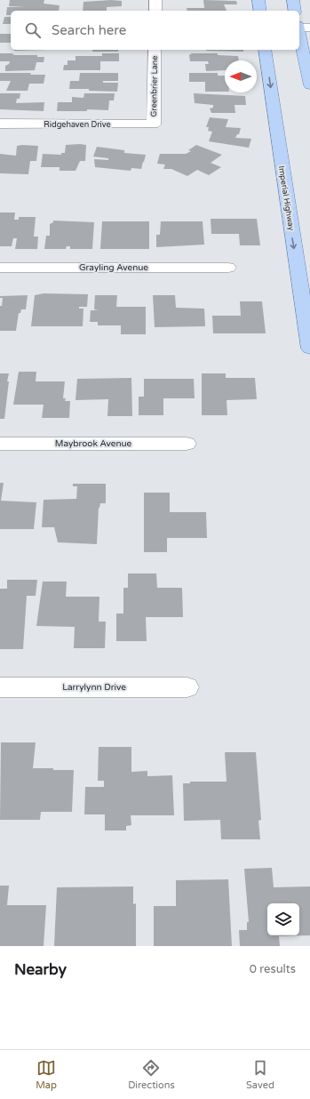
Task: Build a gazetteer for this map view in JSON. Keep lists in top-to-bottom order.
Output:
{
  "streets": {
    "main road": ["Imperial Highway"],
    "street": [
      "Greenbrier Lane",
      "Ridgehaven Drive",
      "Grayling Avenue",
      "Maybrook Avenue",
      "Larrylynn Drive"
    ]
  },
  "crossings": [
    ["Greenbrier Lane", "Ridgehaven Drive"]
  ],
  "one_way": ["Imperial Highway"],
  "north": "left",
  "page": {
    "search": "Search here",
    "heading": ["Nearby", "0 results"],
    "nav": ["Map", "Directions", "Saved"]
  }
}
